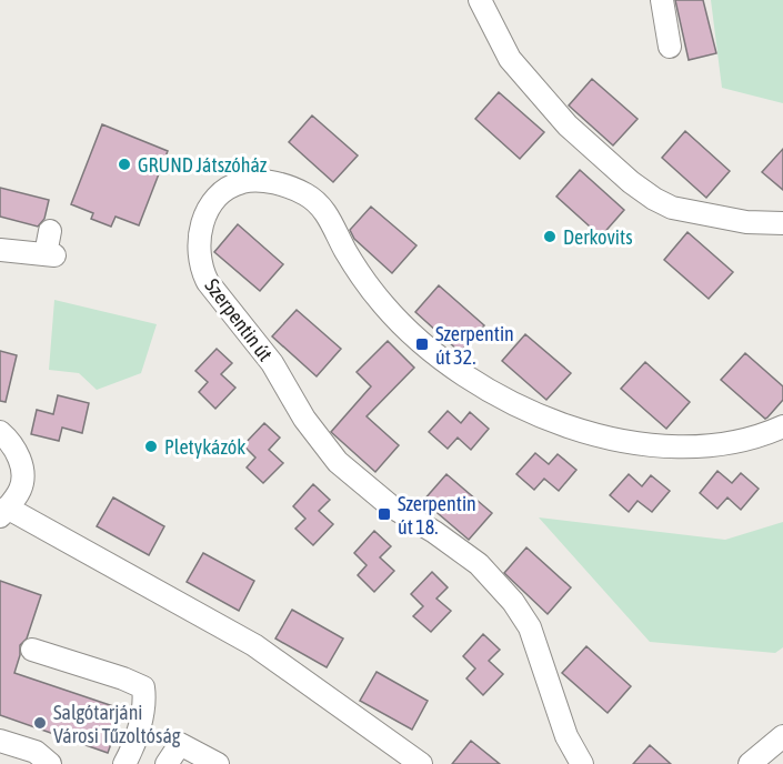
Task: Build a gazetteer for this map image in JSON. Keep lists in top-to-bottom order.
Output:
{
  "streets": {
    "street": ["Szerpentin út"]
  },
  "places": {
    "other": [
      "GRUND Játszóház",
      "Derkovits",
      "Pletykázók",
      "Salgótarjáni Városi Tűzoltóság"
    ],
    "transit": ["Szerpentin út 32.", "Szerpentin út 18."]
  }
}
